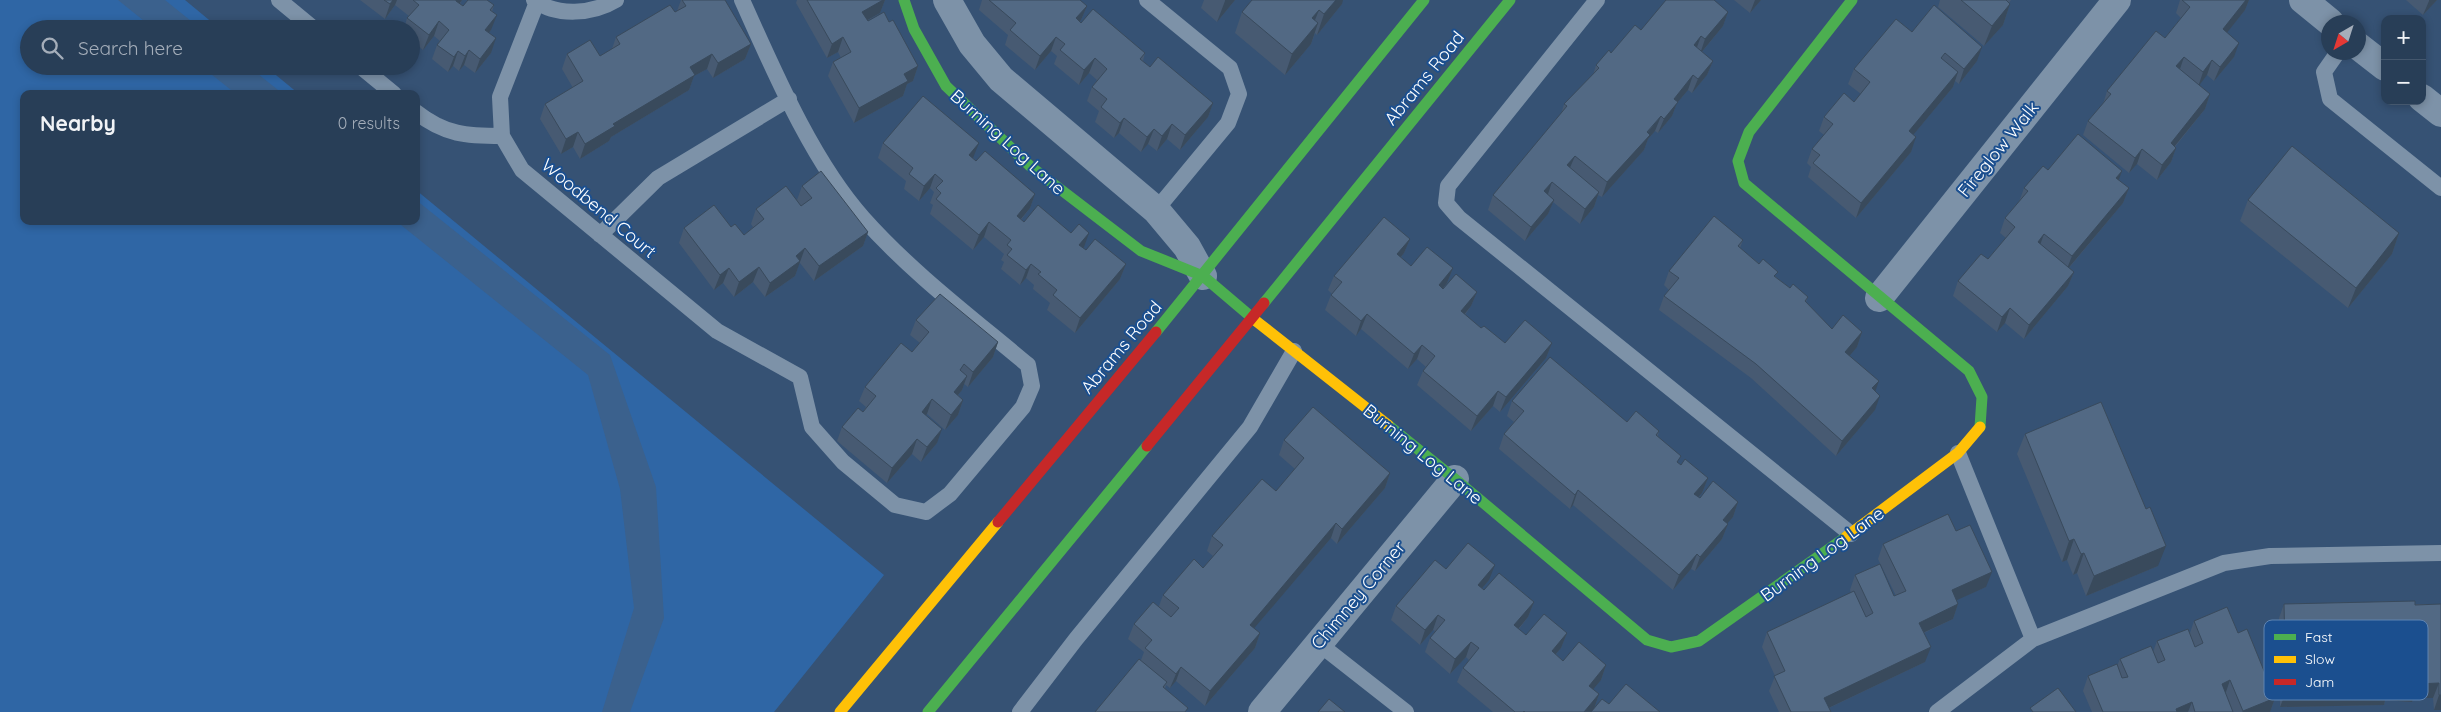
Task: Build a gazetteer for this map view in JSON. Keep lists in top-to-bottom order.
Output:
{
  "streets": {
    "street": [
      "Abrams Road",
      "Burning Log Lane",
      "Fireglow Walk",
      "Chimney Corner"
    ],
    "lane": ["Woodbend Court"]
  },
  "crossings": [
    ["Abrams Road", "Burning Log Lane"],
    ["Burning Log Lane", "Fireglow Walk"],
    ["Burning Log Lane", "Chimney Corner"]
  ],
  "legend": ["Fast", "Slow", "Jam"],
  "north": "bottom left",
  "page": {
    "map_buttons": ["+", "−"],
    "search": "Search here",
    "heading": ["Nearby", "0 results"]
  }
}
